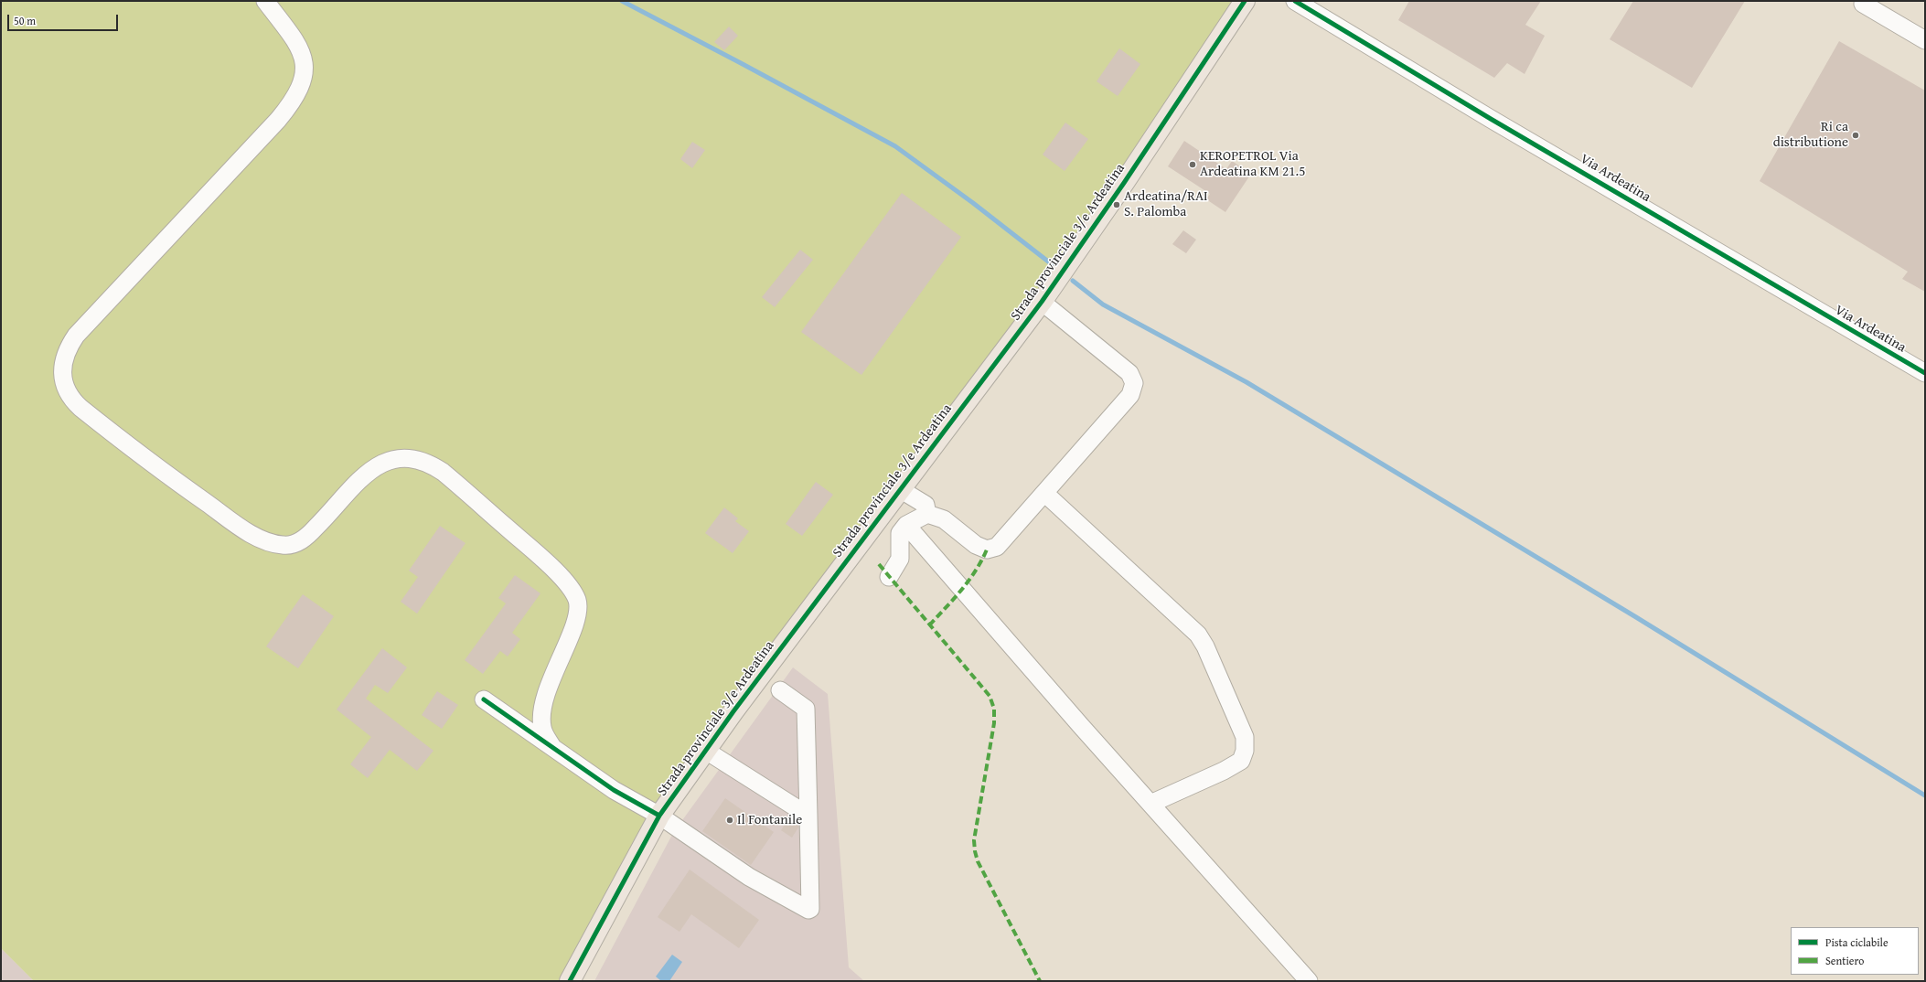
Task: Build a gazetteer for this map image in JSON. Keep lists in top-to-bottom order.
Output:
{
  "streets": {
    "main road": ["Strada provinciale 3/e Ardeatina"],
    "street": ["Via Ardeatina"]
  },
  "places": [
    "Ri ca distributione",
    "KEROPETROL Via Ardeatina KM 21.5",
    "Ardeatina/RAI S. Palomba",
    "Il Fontanile"
  ],
  "legend": ["Pista ciclabile", "Sentiero"],
  "scale_bar": "50 m"
}
